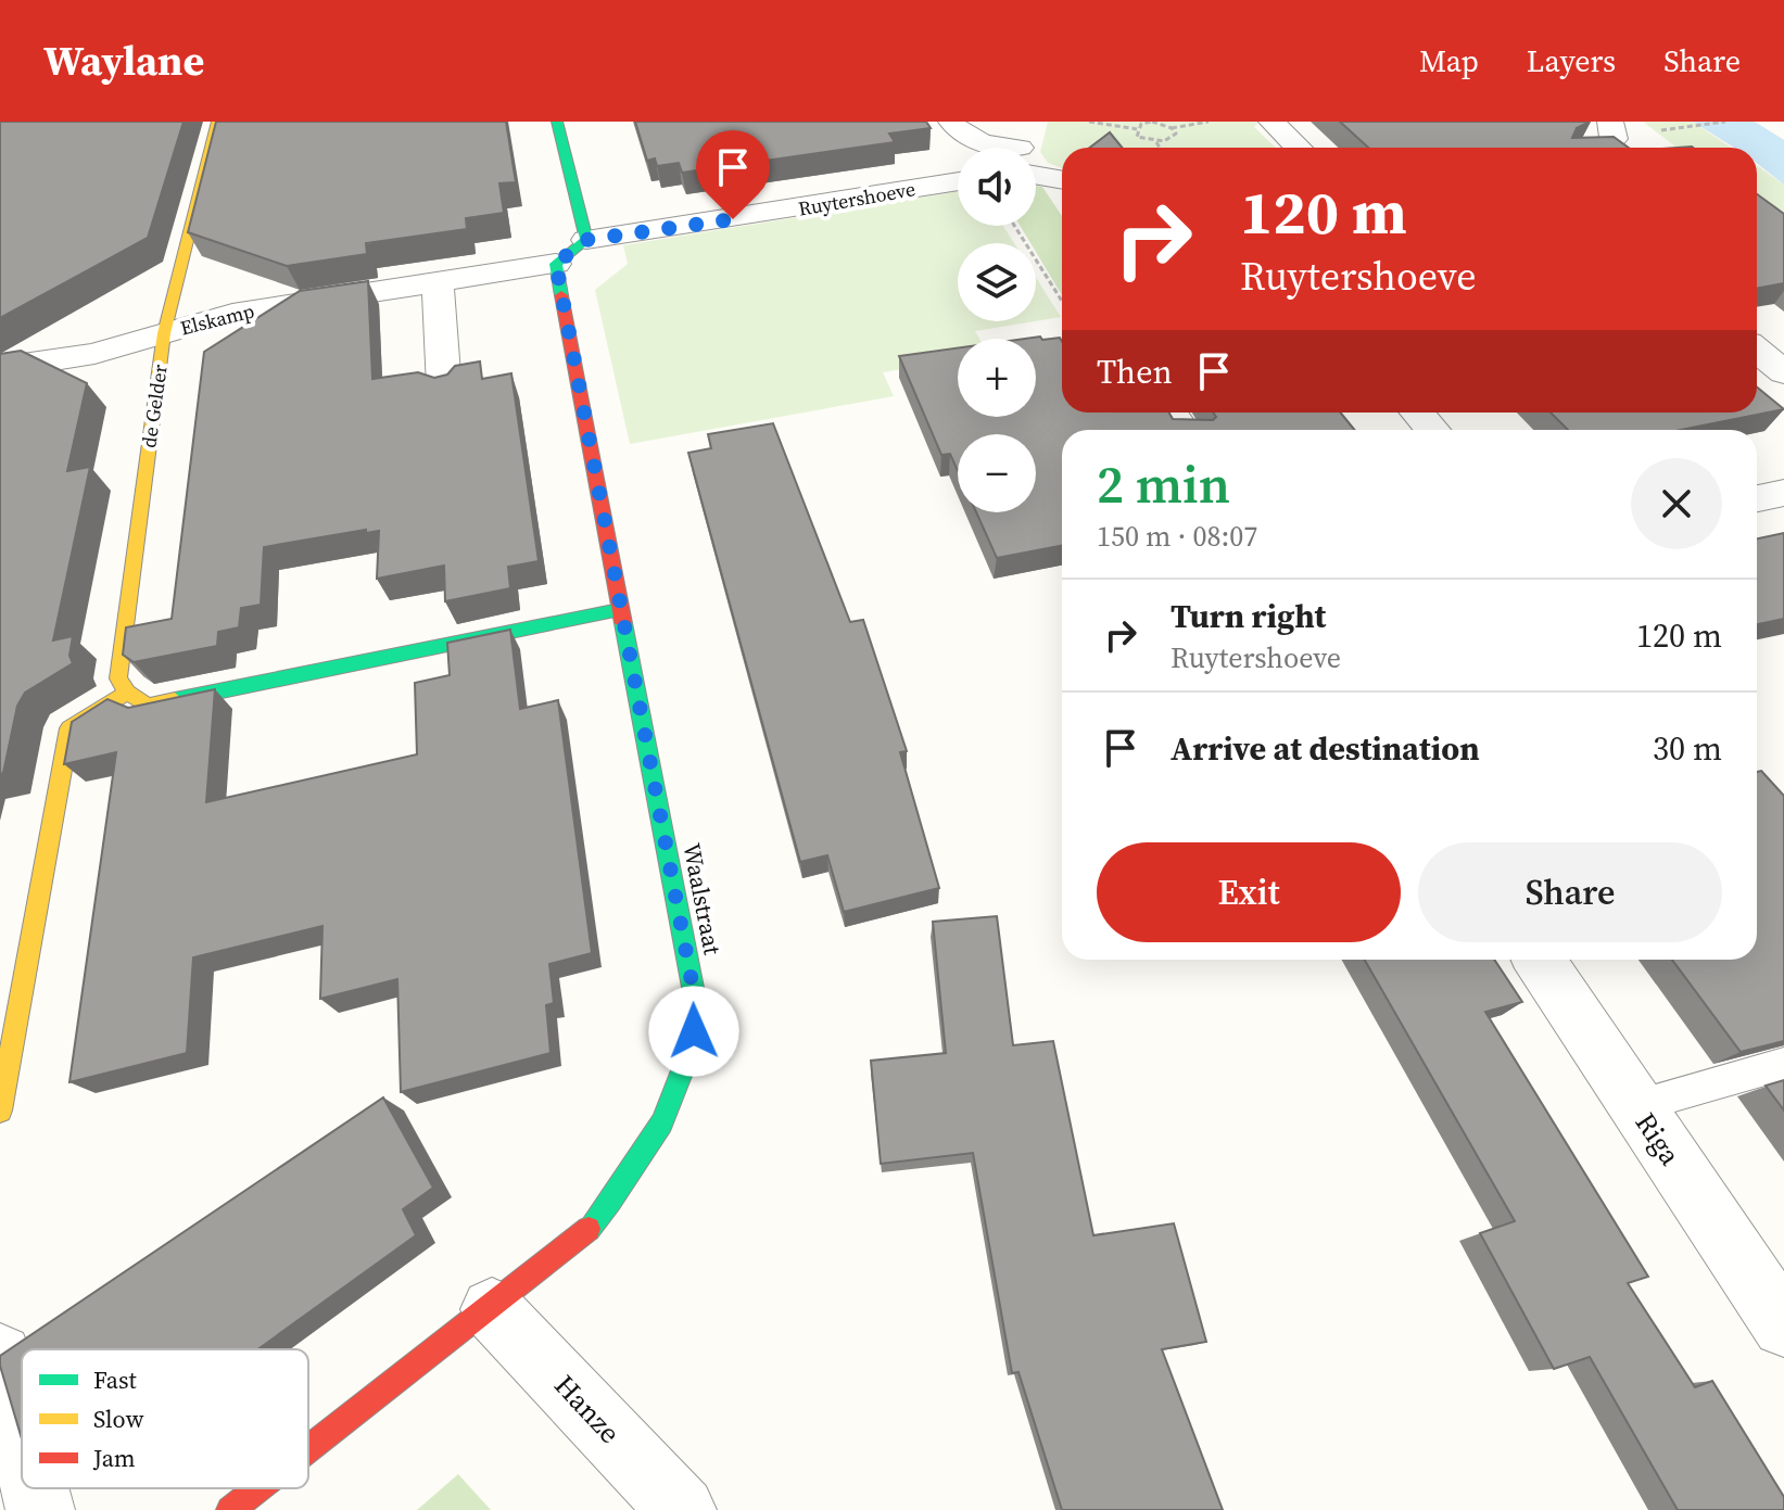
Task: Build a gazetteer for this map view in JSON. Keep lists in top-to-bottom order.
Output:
{
  "streets": {
    "street": [
      "Ruytershoeve",
      "Elskamp",
      "de Gelder",
      "Waalstraat",
      "Riga",
      "Hanze"
    ]
  },
  "crossings": [
    ["Elskamp", "de Gelder"],
    ["Elskamp", "Waalstraat"],
    ["Waalstraat", "Hanze"]
  ],
  "legend": ["Fast", "Slow", "Jam"],
  "page": {
    "header": "Waylane",
    "nav": ["Map", "Layers", "Share"],
    "map_buttons": ["+", "−"],
    "turn": ["120 m", "Ruytershoeve"],
    "then": "Then",
    "heading": ["2 min", "150 m · 08:07"],
    "list": [
      {
        "name": "Turn right",
        "note": "Ruytershoeve",
        "value": "120 m"
      },
      {
        "name": "Arrive at destination",
        "value": "30 m"
      }
    ],
    "buttons": ["Exit", "Share"]
  }
}
